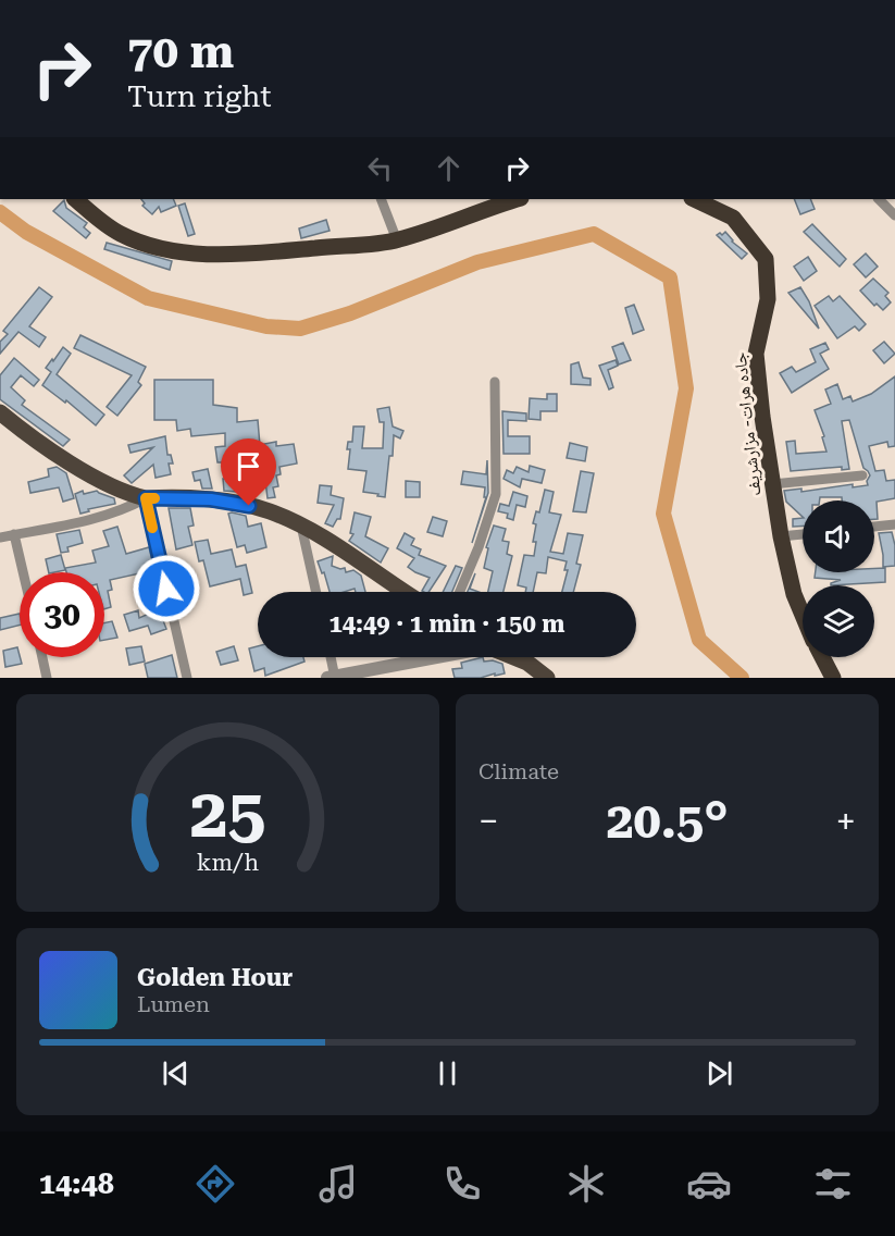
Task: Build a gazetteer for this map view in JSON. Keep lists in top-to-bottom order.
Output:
{
  "streets": {
    "highway": ["جاده هرات- مزارشریف"]
  },
  "page": {
    "turn": ["70 m", "Turn right"],
    "limit": "30",
    "trip": "14:49 · 1 min · 150 m",
    "tile": "Climate",
    "heat": ["−", "20.5°", "+"],
    "song": ["Golden Hour", "Lumen"],
    "tabs": "14:48",
    "gauge": ["25", "km/h"]
  }
}
